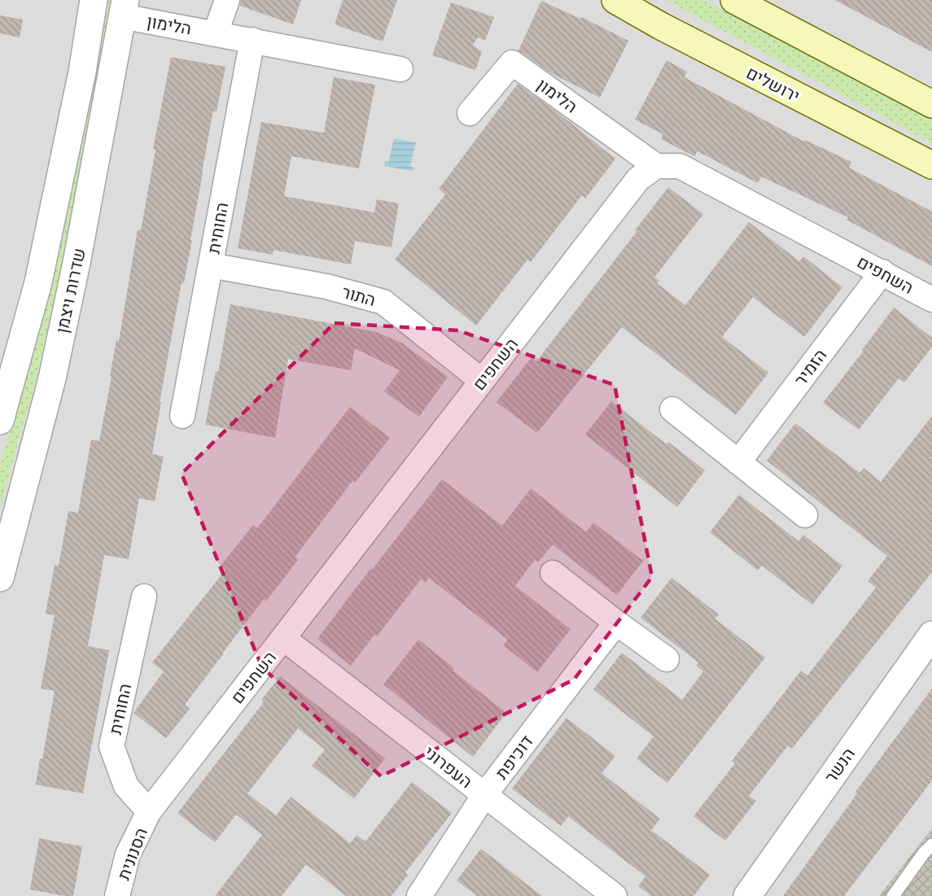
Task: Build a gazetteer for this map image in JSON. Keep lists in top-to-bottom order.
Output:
{
  "streets": {
    "main road": ["ירושלים"],
    "street": [
      "הלימון",
      "החוחית",
      "השחפים",
      "שדרות ויצמן",
      "התור",
      "הזמיר",
      "דוכיפת",
      "הנשר",
      "העפרוני",
      "הסנונית"
    ]
  },
  "crossings": [
    ["הלימון", "החוחית"],
    ["הלימון", "השחפים"],
    ["הלימון", "שדרות ויצמן"],
    ["החוחית", "השחפים"],
    ["החוחית", "התור"],
    ["החוחית", "הסנונית"],
    ["השחפים", "התור"],
    ["השחפים", "הזמיר"],
    ["השחפים", "העפרוני"],
    ["השחפים", "הסנונית"],
    ["דוכיפת", "העפרוני"]
  ]
}
